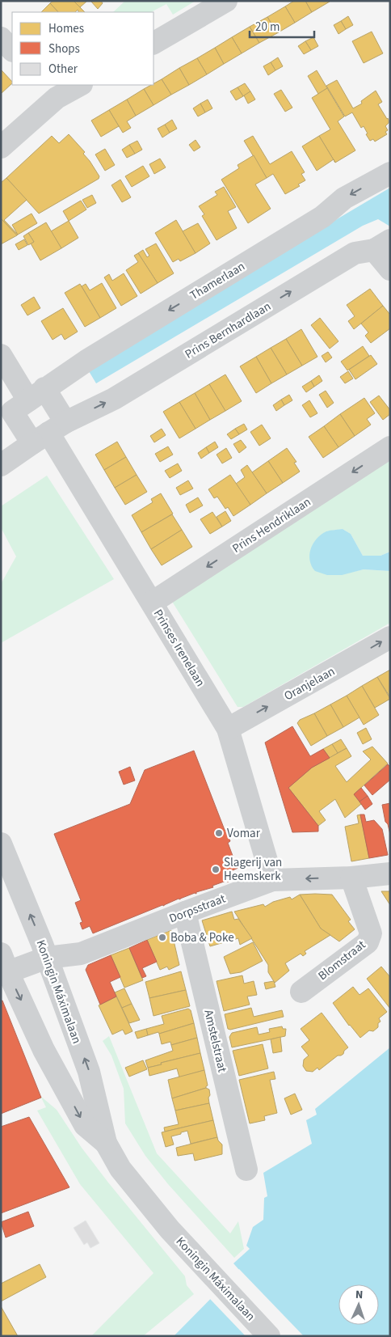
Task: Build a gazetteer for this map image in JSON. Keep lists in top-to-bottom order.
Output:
{
  "streets": {
    "street": [
      "Thamerlaan",
      "Prins Bernhardlaan",
      "Prins Hendriklaan",
      "Prinses Irenelaan",
      "Oranjelaan",
      "Dorpsstraat",
      "Blomstraat",
      "Koningin Máximalaan",
      "Amstelstraat"
    ]
  },
  "crossings": [
    ["Prins Bernhardlaan", "Prinses Irenelaan"],
    ["Prins Hendriklaan", "Prinses Irenelaan"],
    ["Prinses Irenelaan", "Oranjelaan"],
    ["Prinses Irenelaan", "Dorpsstraat"],
    ["Dorpsstraat", "Blomstraat"],
    ["Dorpsstraat", "Koningin Máximalaan"],
    ["Dorpsstraat", "Amstelstraat"]
  ],
  "one_way": [
    "Thamerlaan",
    "Prins Bernhardlaan",
    "Prins Hendriklaan",
    "Oranjelaan"
  ],
  "places": ["Vomar", "Slagerij van Heemskerk", "Boba & Poke"],
  "legend": ["Homes", "Shops", "Other"],
  "scale_bar": "20 m",
  "north": "top"
}
